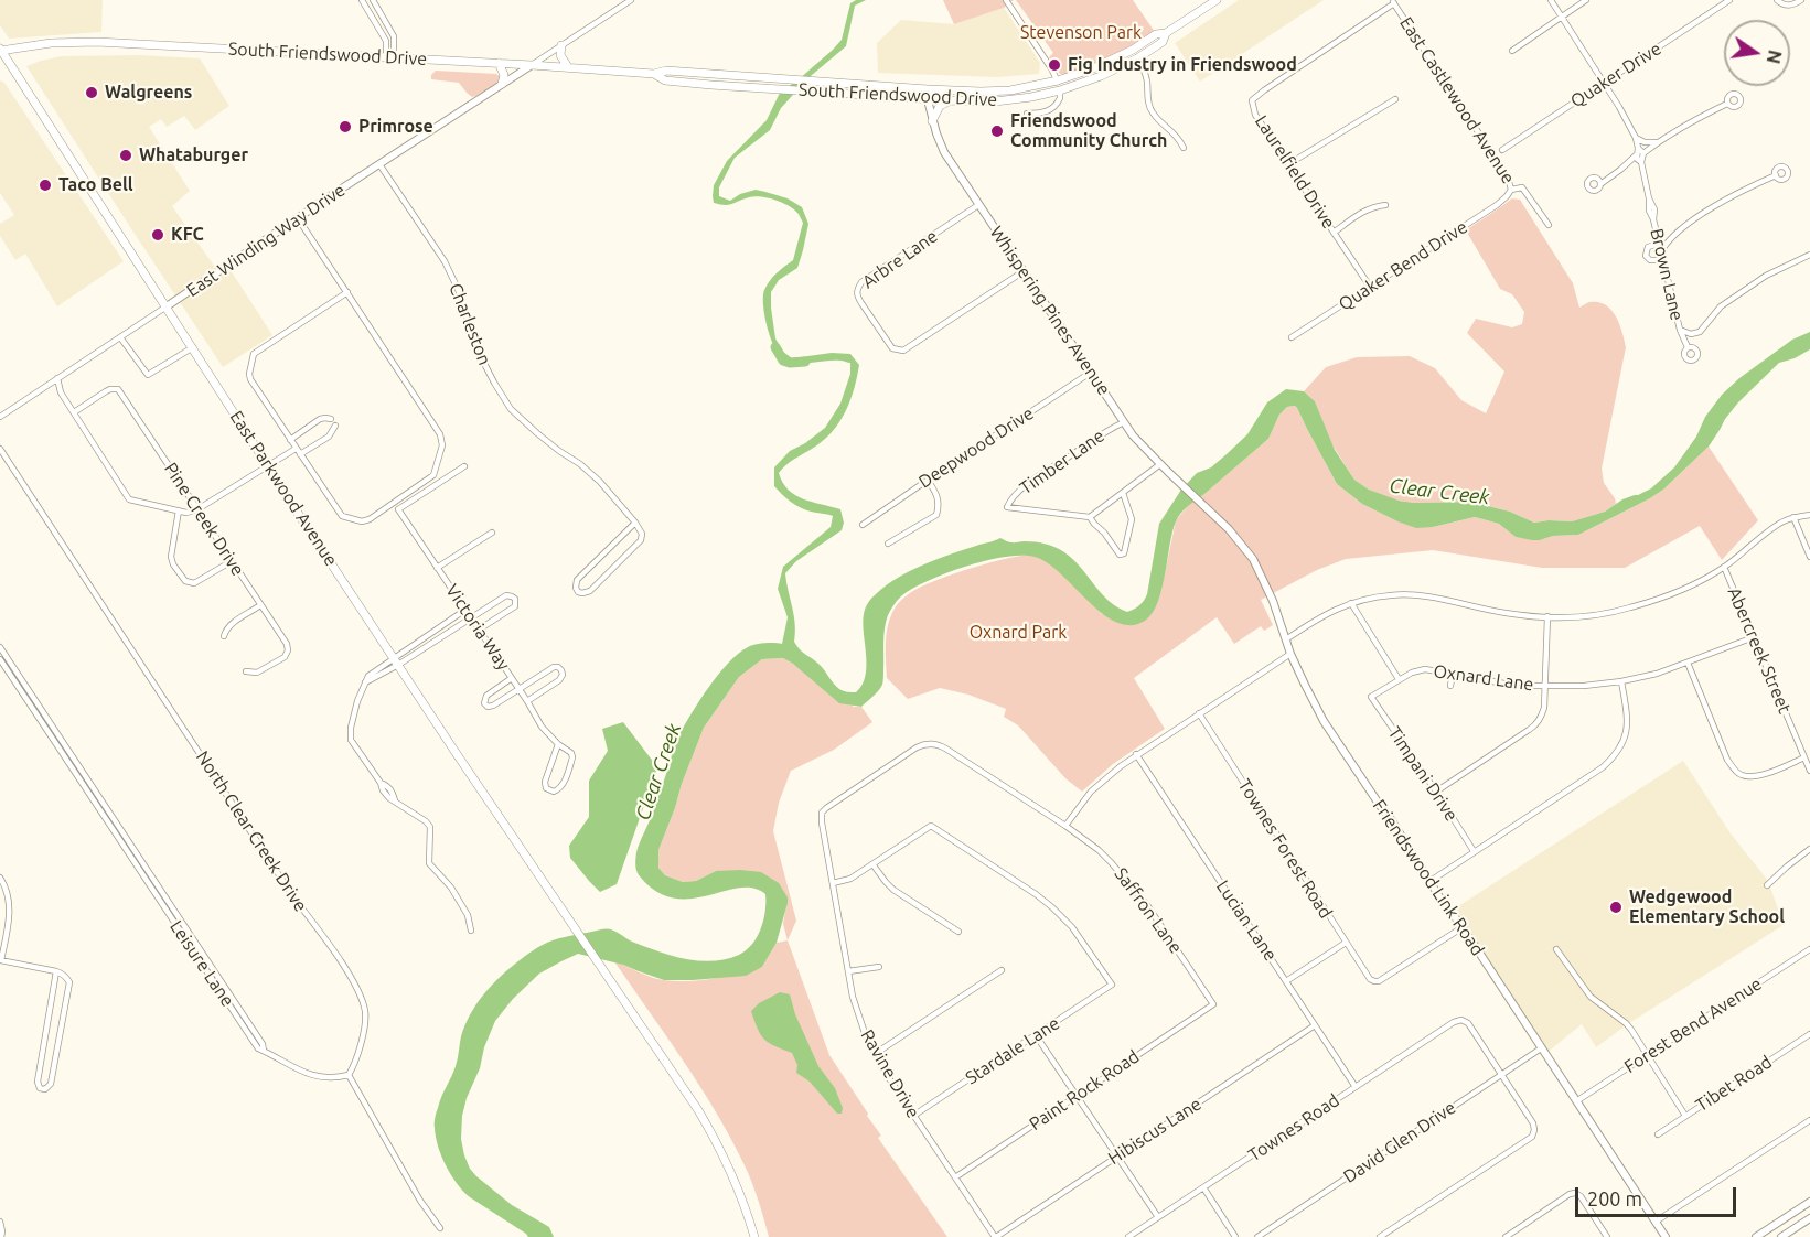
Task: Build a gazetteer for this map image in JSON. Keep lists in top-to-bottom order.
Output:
{
  "streets": {
    "main road": [
      "South Friendswood Drive",
      "East Winding Way Drive",
      "Whispering Pines Avenue",
      "East Parkwood Avenue",
      "Friendswood Link Road"
    ],
    "street": [
      "Quaker Drive",
      "East Castlewood Avenue",
      "Laurelfield Drive",
      "Arbre Lane",
      "Quaker Bend Drive",
      "Brown Lane",
      "Charleston",
      "Deepwood Drive",
      "Timber Lane",
      "Pine Creek Drive",
      "Victoria Way",
      "Abercreek Street",
      "Oxnard Lane",
      "Timpani Drive",
      "North Clear Creek Drive",
      "Townes Forest Road",
      "Saffron Lane",
      "Lucian Lane",
      "Leisure Lane",
      "Forest Bend Avenue",
      "Stardale Lane",
      "Ravine Drive",
      "Tibet Road",
      "Paint Rock Road",
      "Townes Road",
      "Hibiscus Lane",
      "David Glen Drive"
    ]
  },
  "crossings": [
    ["South Friendswood Drive", "East Winding Way Drive"],
    ["South Friendswood Drive", "Whispering Pines Avenue"],
    ["South Friendswood Drive", "East Parkwood Avenue"],
    ["East Castlewood Avenue", "Laurelfield Drive"],
    ["East Castlewood Avenue", "Quaker Bend Drive"],
    ["Laurelfield Drive", "Quaker Bend Drive"],
    ["East Winding Way Drive", "Charleston"],
    ["East Winding Way Drive", "East Parkwood Avenue"],
    ["Arbre Lane", "Whispering Pines Avenue"],
    ["Whispering Pines Avenue", "Deepwood Drive"],
    ["Whispering Pines Avenue", "Timber Lane"],
    ["Whispering Pines Avenue", "Friendswood Link Road"],
    ["Abercreek Street", "Oxnard Lane"],
    ["Oxnard Lane", "Timpani Drive"],
    ["North Clear Creek Drive", "Leisure Lane"],
    ["Townes Forest Road", "Friendswood Link Road"],
    ["Friendswood Link Road", "Forest Bend Avenue"],
    ["Friendswood Link Road", "David Glen Drive"],
    ["Saffron Lane", "Ravine Drive"],
    ["Saffron Lane", "Paint Rock Road"],
    ["Lucian Lane", "Townes Road"],
    ["Lucian Lane", "Hibiscus Lane"],
    ["Stardale Lane", "Ravine Drive"],
    ["Ravine Drive", "Paint Rock Road"],
    ["Ravine Drive", "Hibiscus Lane"],
    ["Townes Road", "David Glen Drive"]
  ],
  "water": ["Clear Creek"],
  "parks": ["Stevenson Park", "Oxnard Park"],
  "places": [
    "Fig Industry in Friendswood",
    "Walgreens",
    "Primrose",
    "Friendswood Community Church",
    "Whataburger",
    "Taco Bell",
    "KFC",
    "Wedgewood Elementary School"
  ],
  "scale_bar": "200 m",
  "north": "right"
}
